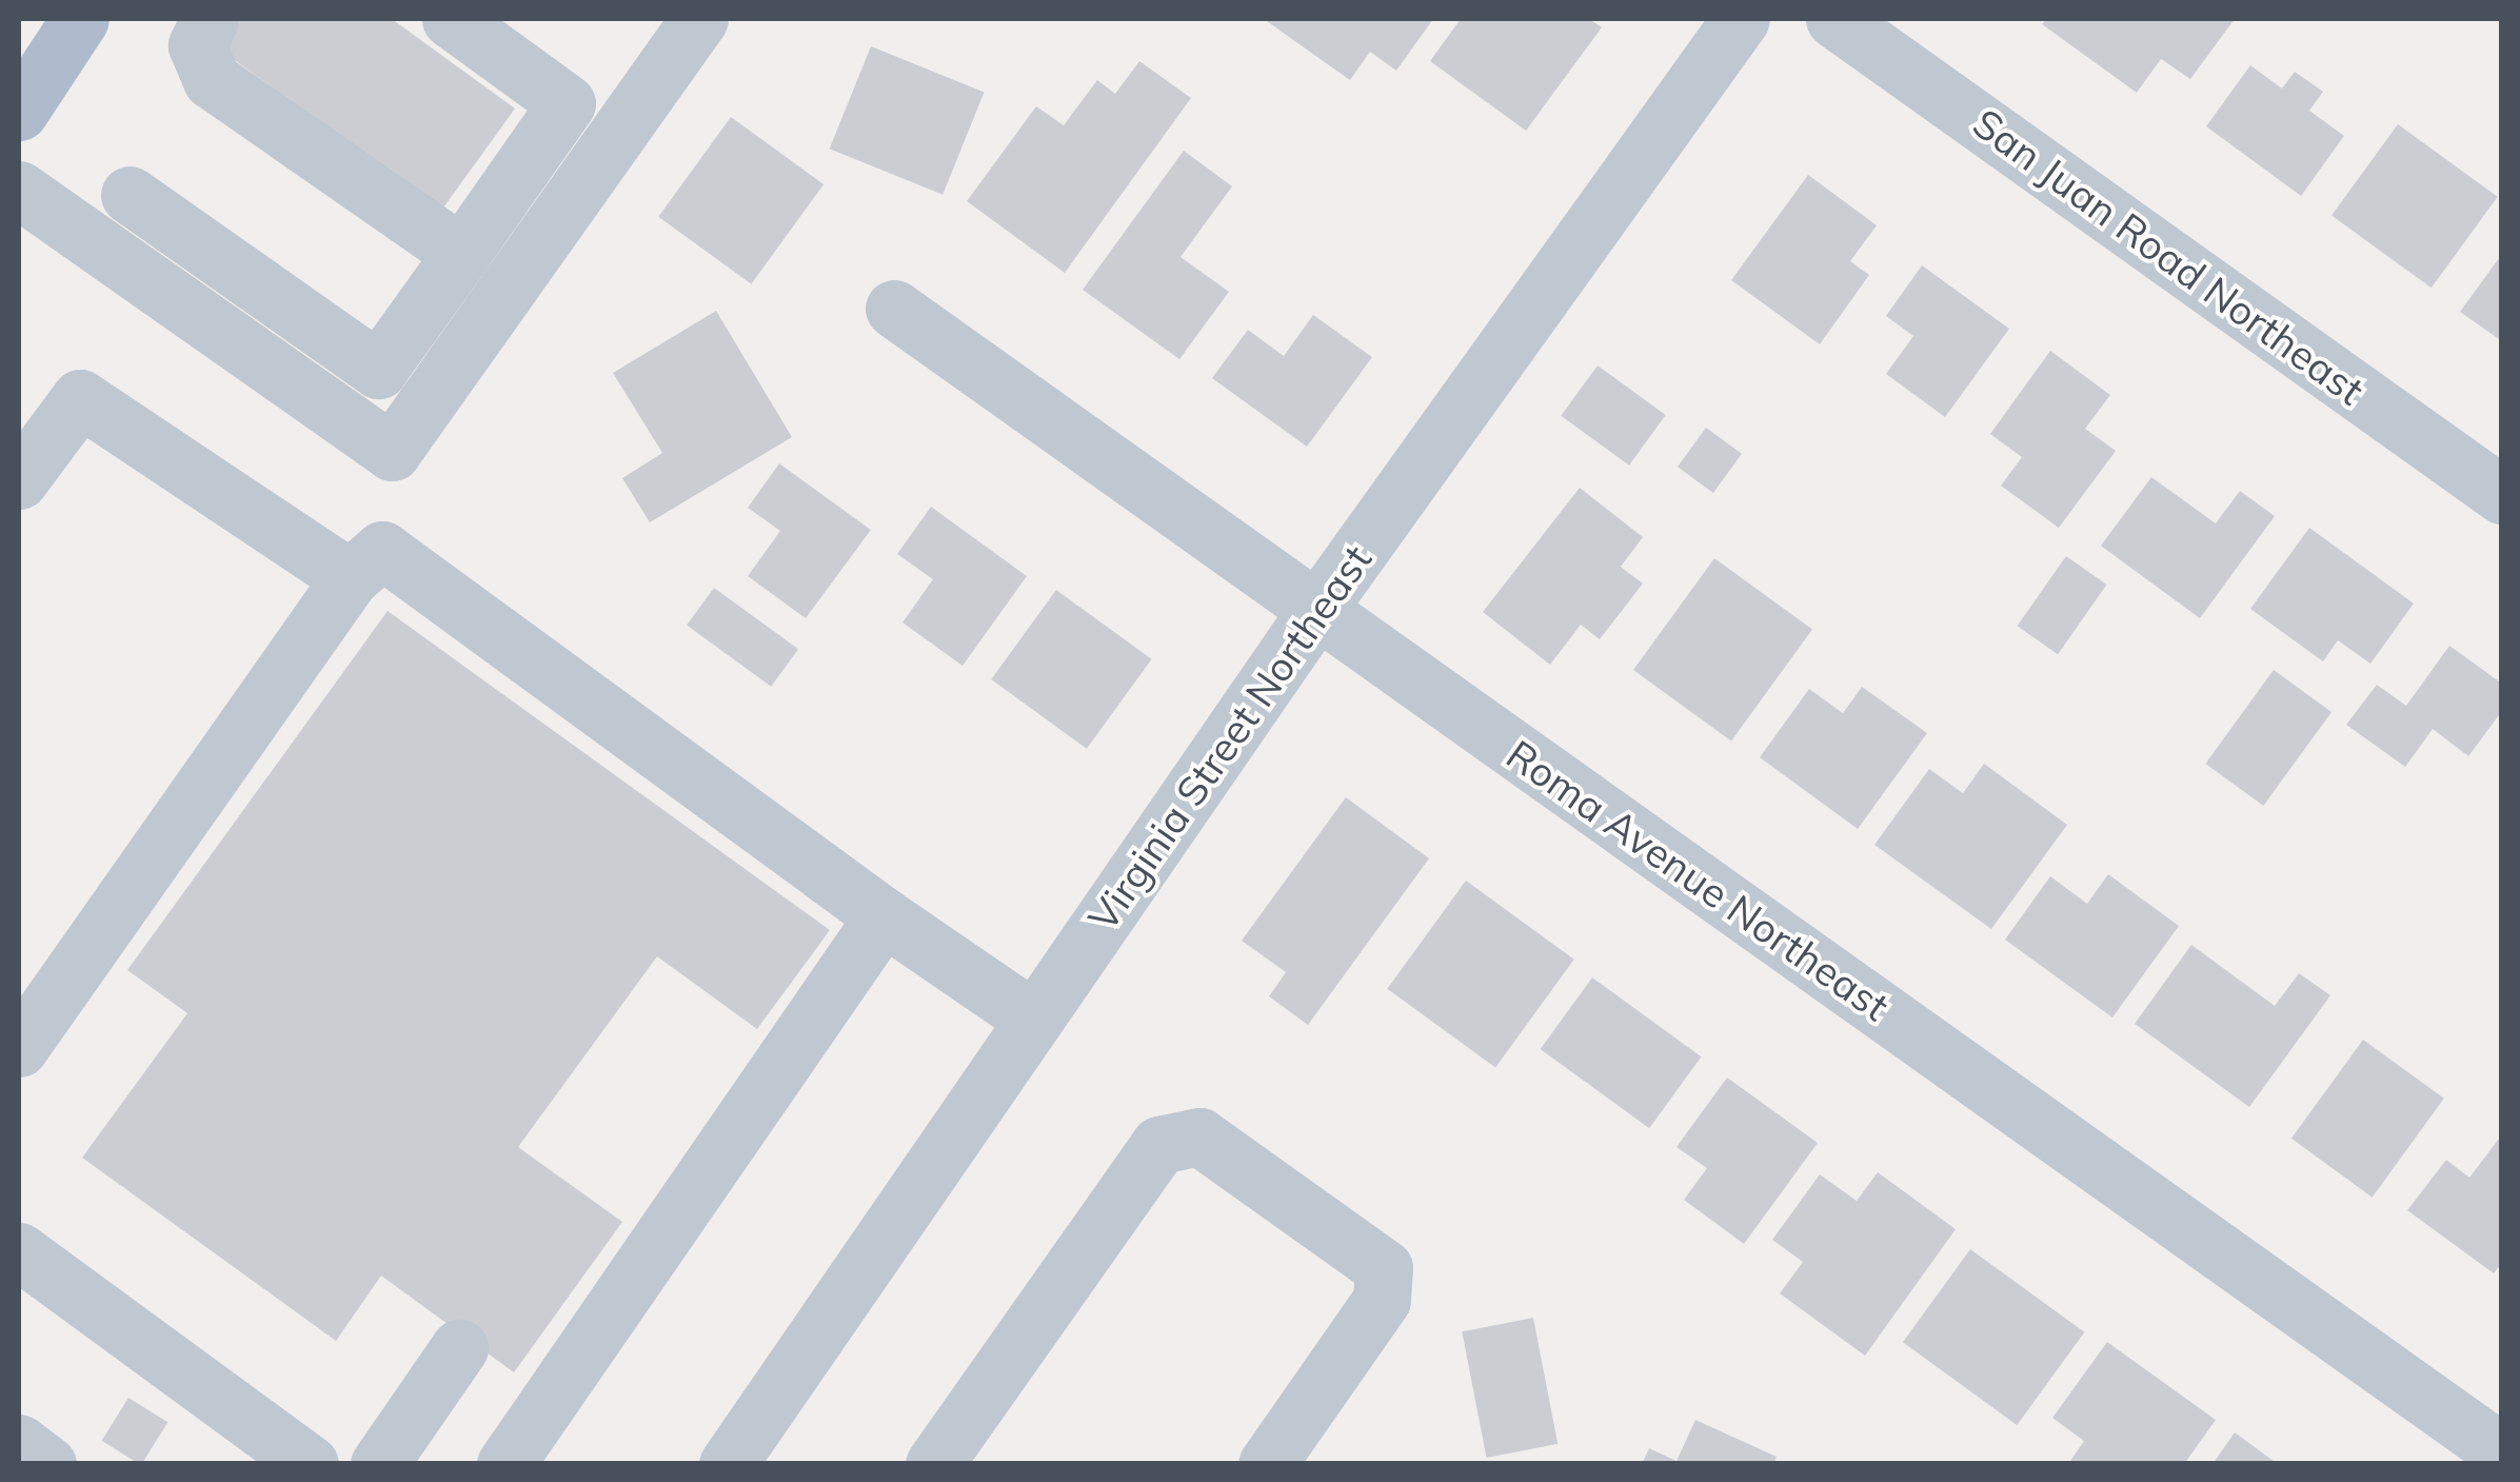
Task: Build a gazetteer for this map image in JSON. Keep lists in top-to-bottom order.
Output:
{
  "streets": {
    "street": ["San Juan Road Northeast", "Virginia Street Northeast", "Roma Avenue Northeast"]
  },
  "crossings": [
    ["Virginia Street Northeast", "Roma Avenue Northeast"]
  ]
}
